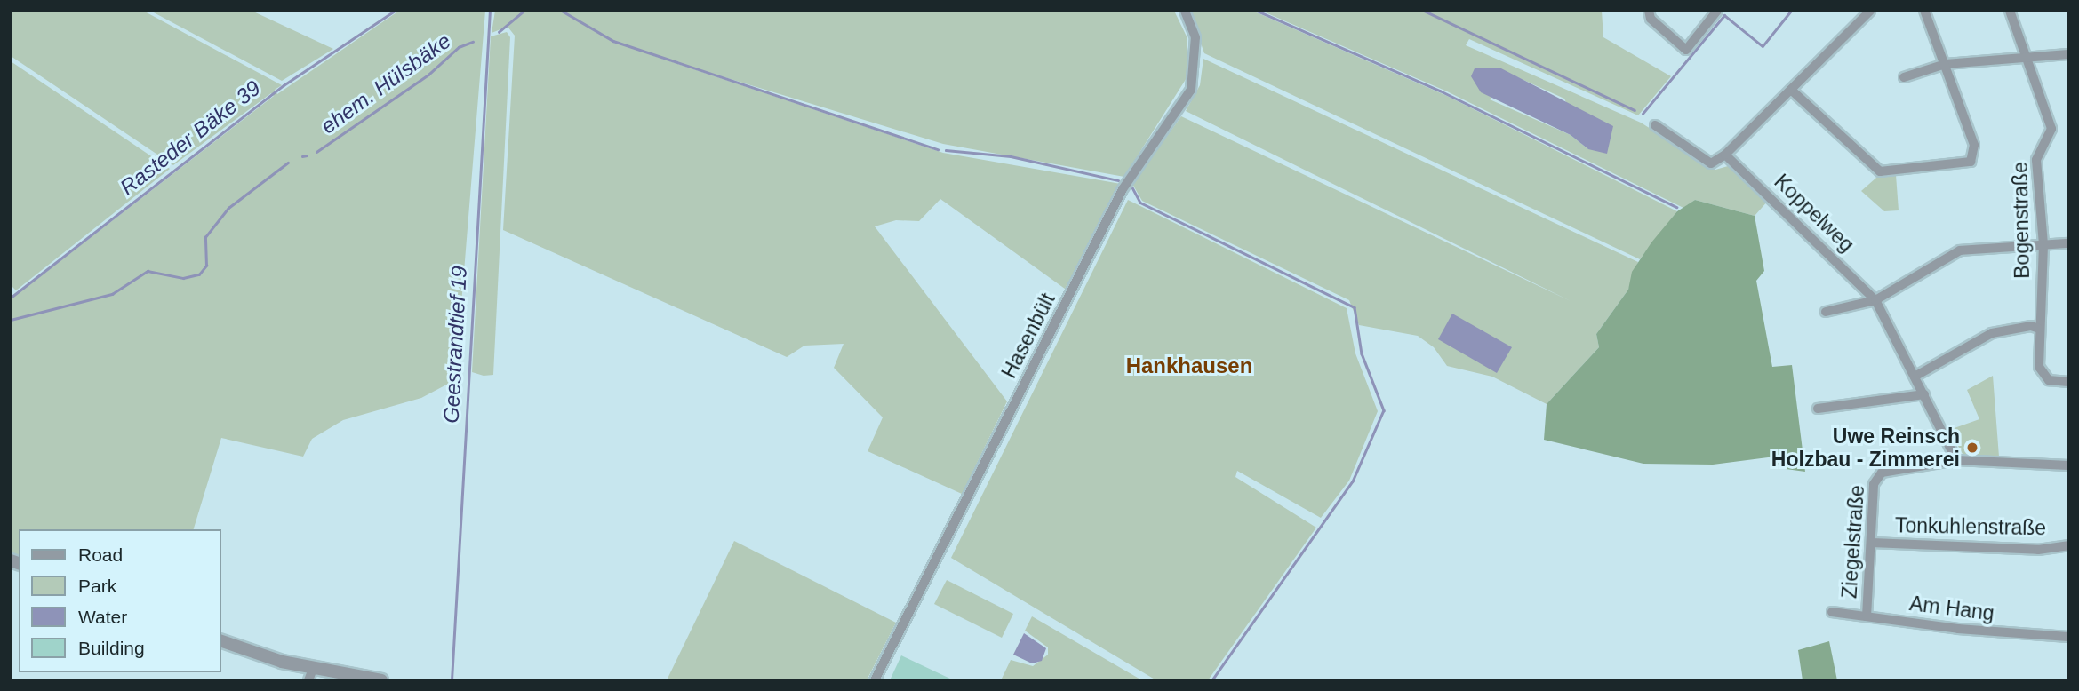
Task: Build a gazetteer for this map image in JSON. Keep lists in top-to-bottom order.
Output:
{
  "streets": {
    "street": [
      "Koppelweg",
      "Bogenstraße",
      "Hasenbült",
      "Tonkuhlenstraße",
      "Ziegelstraße",
      "Am Hang"
    ]
  },
  "crossings": [
    ["Koppelweg", "Ziegelstraße"],
    ["Tonkuhlenstraße", "Ziegelstraße"],
    ["Ziegelstraße", "Am Hang"]
  ],
  "districts": ["Hankhausen"],
  "water": ["ehem. Hülsbäke", "Rasteder Bäke 39", "Geestrandtief 19"],
  "places": ["Uwe Reinsch Holzbau - Zimmerei"],
  "legend": [
    "Road",
    "Park",
    "Water",
    "Building"
  ]
}
